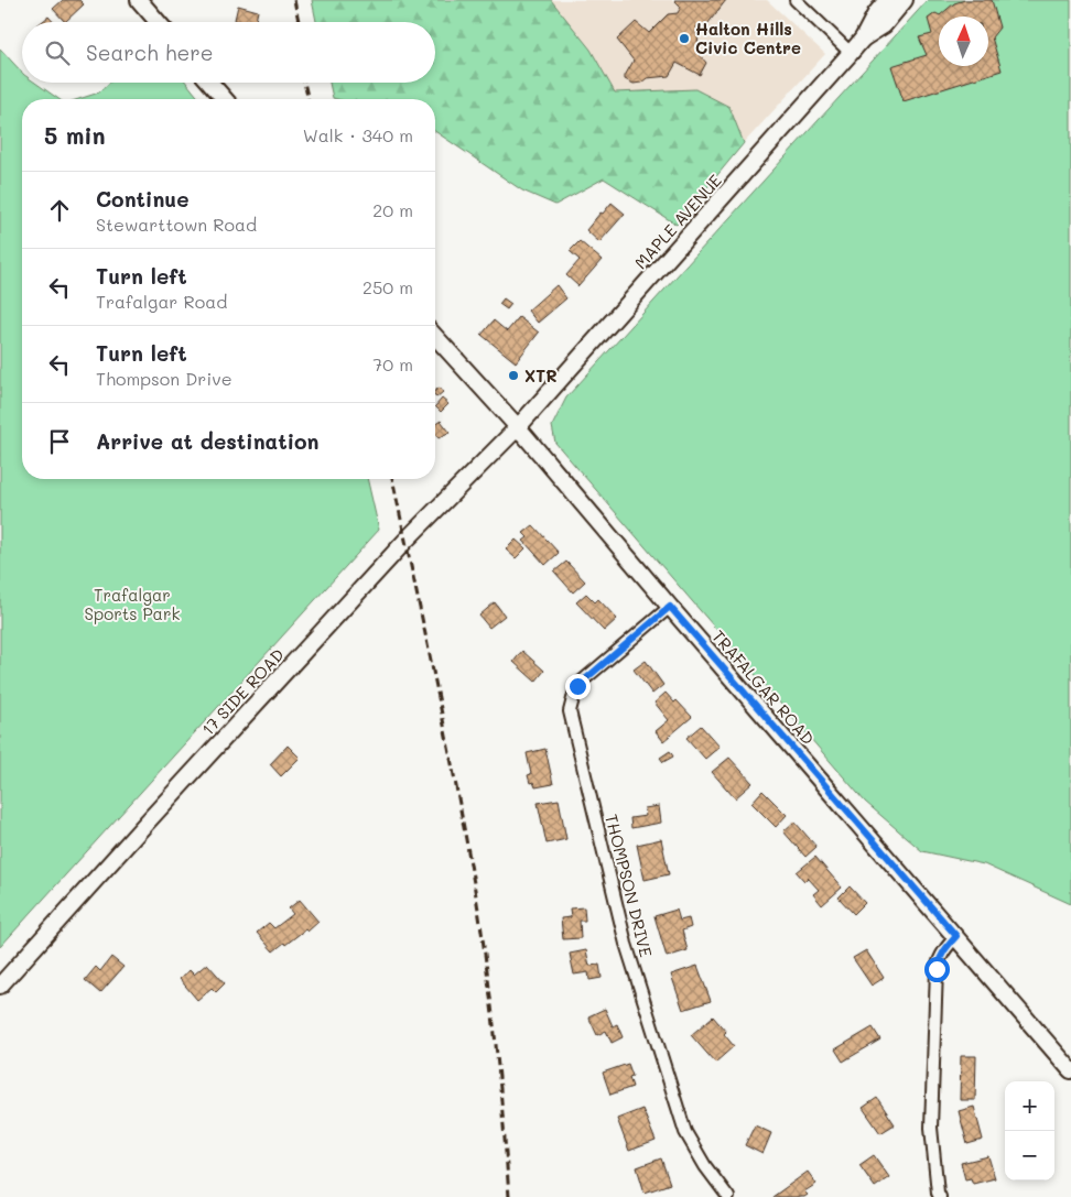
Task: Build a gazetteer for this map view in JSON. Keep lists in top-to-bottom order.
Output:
{
  "streets": {
    "main road": ["MAPLE AVENUE", "TRAFALGAR ROAD", "17 SIDE ROAD"],
    "street": ["THOMPSON DRIVE"]
  },
  "crossings": [
    ["MAPLE AVENUE", "TRAFALGAR ROAD"],
    ["MAPLE AVENUE", "17 SIDE ROAD"],
    ["TRAFALGAR ROAD", "17 SIDE ROAD"],
    ["TRAFALGAR ROAD", "THOMPSON DRIVE"]
  ],
  "parks": ["Trafalgar Sports Park"],
  "places": ["Halton Hills Civic Centre", "XTR"],
  "north": "top",
  "page": {
    "search": "Search here",
    "heading": ["5 min", "Walk · 340 m"],
    "list": [
      ["Continue", "Stewarttown Road", "20 m"],
      ["Turn left", "Trafalgar Road", "250 m"],
      ["Turn left", "Thompson Drive", "70 m"],
      "Arrive at destination"
    ],
    "map_buttons": ["+", "−"]
  }
}
